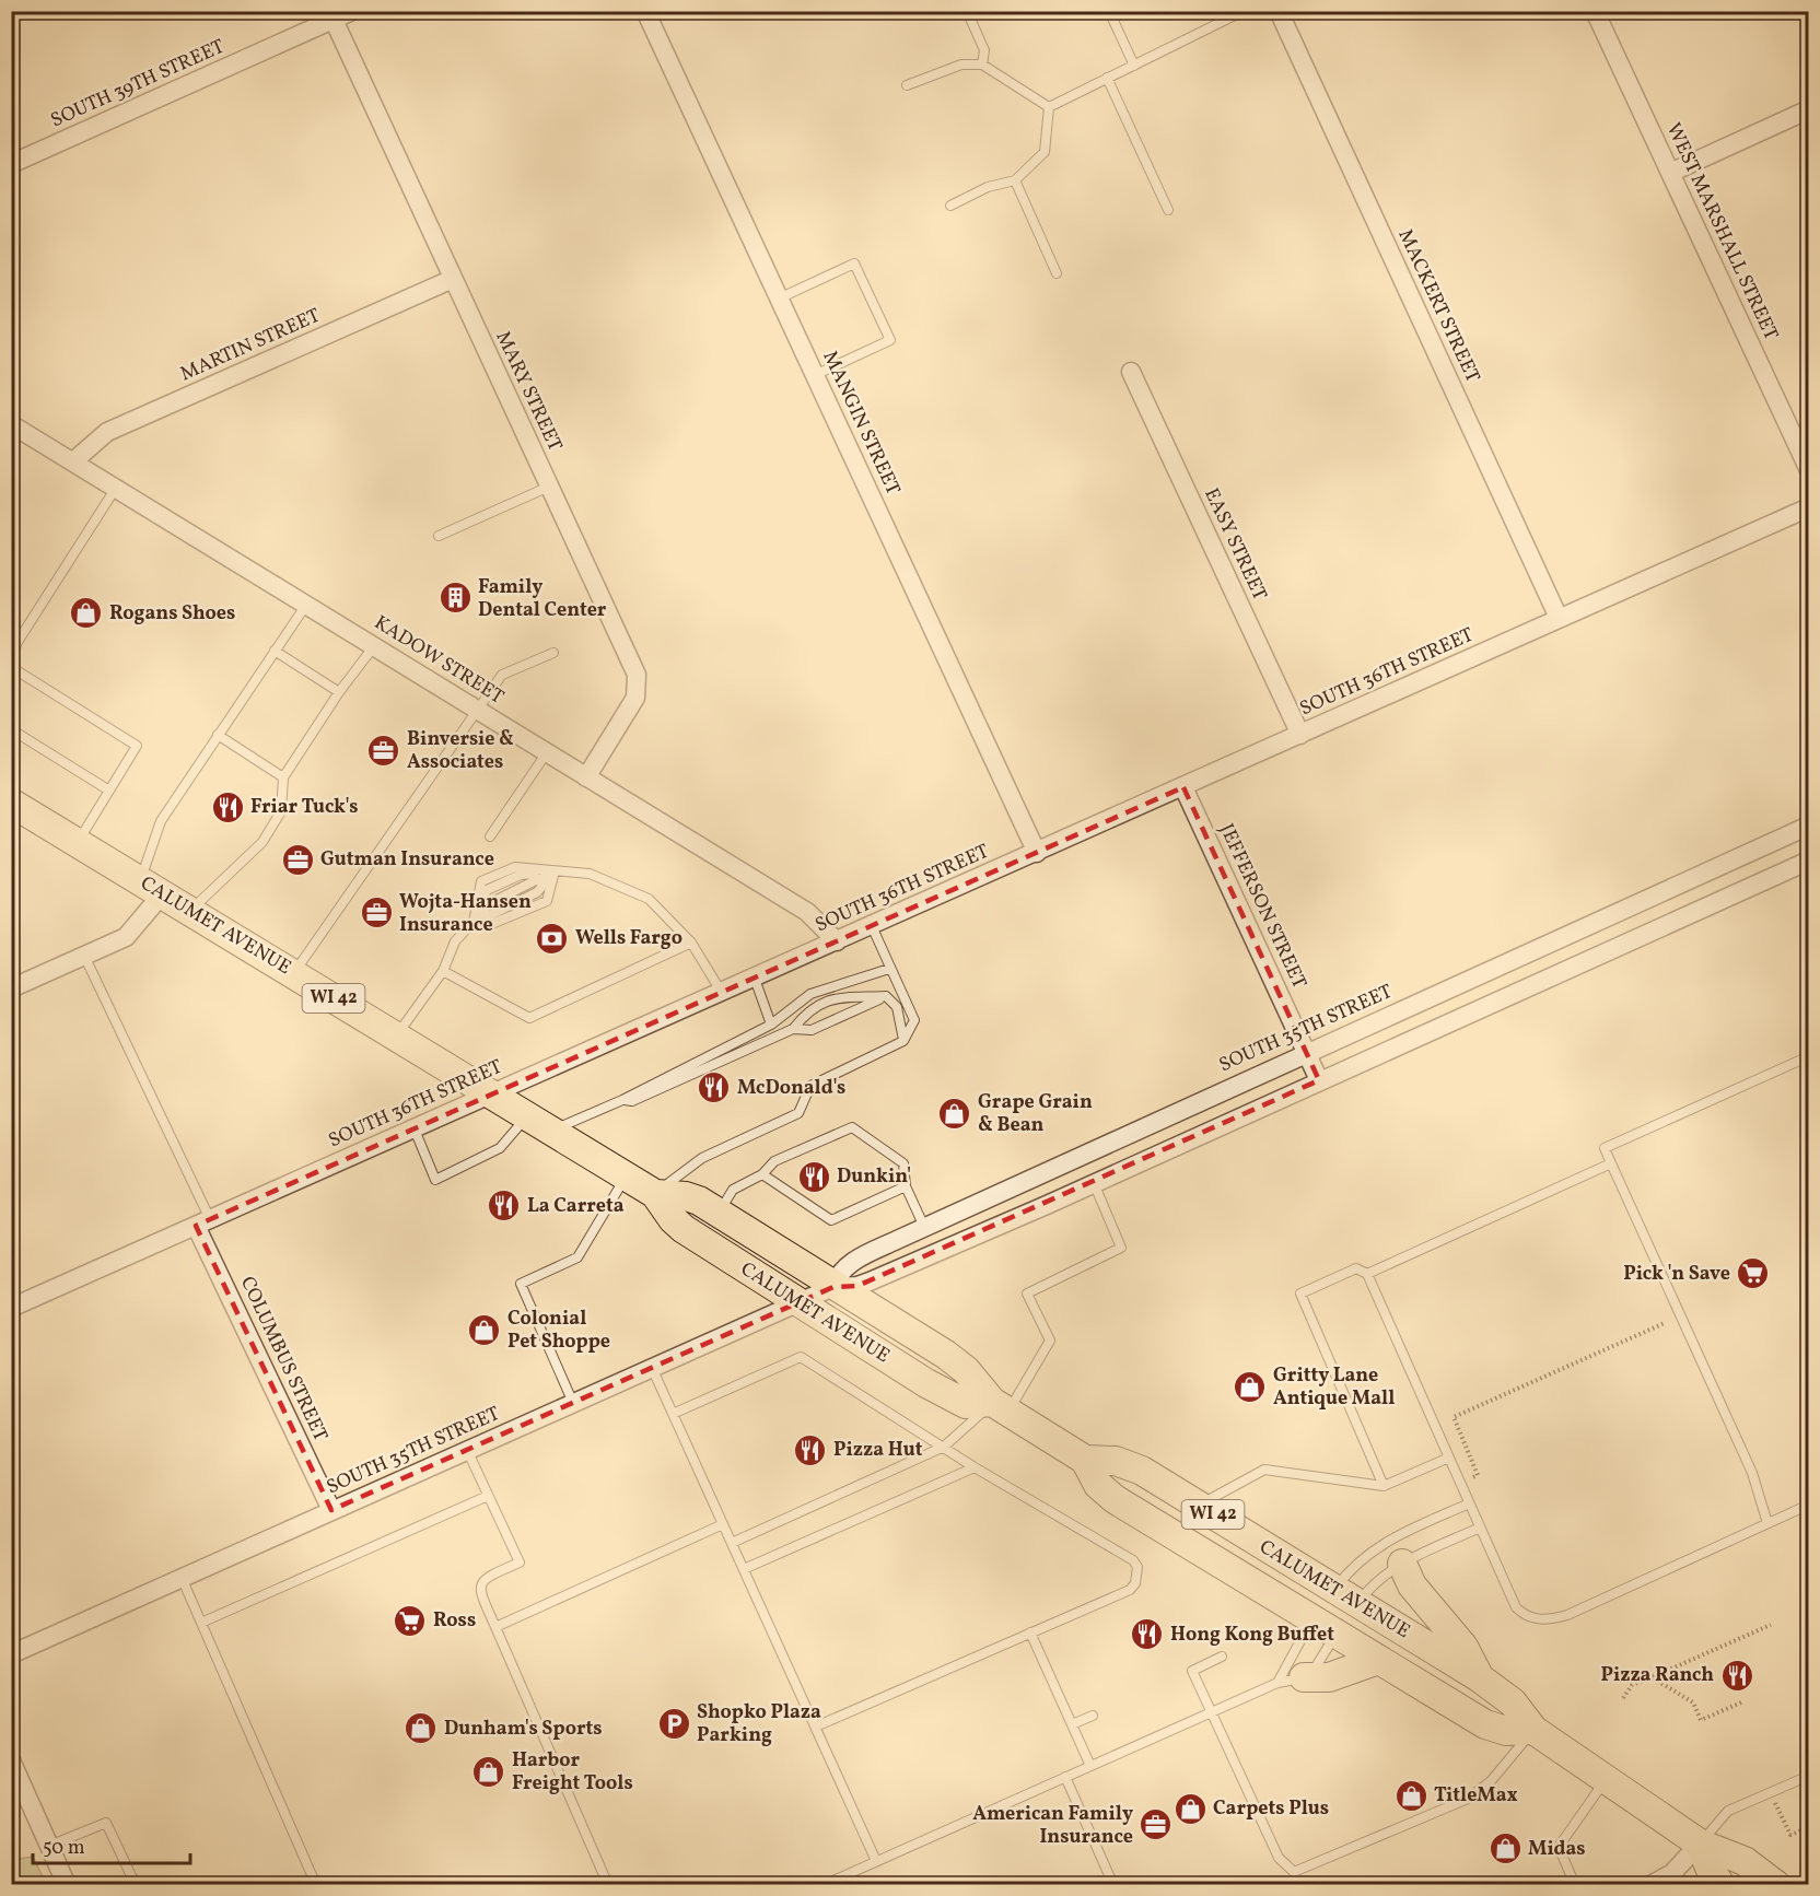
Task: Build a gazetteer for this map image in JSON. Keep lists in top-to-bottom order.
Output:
{
  "streets": {
    "main road": ["CALUMET AVENUE", "WI 42"],
    "street": [
      "SOUTH 39TH STREET",
      "WEST MARSHALL STREET",
      "MACKERT STREET",
      "MARTIN STREET",
      "MARY STREET",
      "MANGIN STREET",
      "EASY STREET",
      "KADOW STREET",
      "SOUTH 36TH STREET",
      "JEFFERSON STREET",
      "SOUTH 35TH STREET",
      "COLUMBUS STREET"
    ]
  },
  "crossings": [
    ["SOUTH 39TH STREET", "MARY STREET"],
    ["MACKERT STREET", "SOUTH 36TH STREET"],
    ["MARTIN STREET", "MARY STREET"],
    ["MARTIN STREET", "KADOW STREET"],
    ["MARY STREET", "KADOW STREET"],
    ["MANGIN STREET", "SOUTH 36TH STREET"],
    ["EASY STREET", "SOUTH 36TH STREET"],
    ["KADOW STREET", "SOUTH 36TH STREET"],
    ["SOUTH 36TH STREET", "JEFFERSON STREET"],
    ["SOUTH 36TH STREET", "CALUMET AVENUE"],
    ["SOUTH 36TH STREET", "COLUMBUS STREET"],
    ["JEFFERSON STREET", "SOUTH 35TH STREET"],
    ["CALUMET AVENUE", "SOUTH 35TH STREET"],
    ["SOUTH 35TH STREET", "COLUMBUS STREET"]
  ],
  "places": {
    "building": ["Family Dental Center"],
    "shop": [
      "Rogans Shoes",
      "Grape Grain & Bean",
      "Colonial Pet Shoppe",
      "Gritty Lane Antique Mall",
      "Dunham's Sports",
      "Harbor Freight Tools",
      "TitleMax",
      "Carpets Plus",
      "Midas"
    ],
    "office": [
      "Binversie & Associates",
      "Gutman Insurance",
      "Wojta-Hansen Insurance",
      "American Family Insurance"
    ],
    "restaurant": [
      "Friar Tuck's",
      "McDonald's",
      "Dunkin'",
      "La Carreta",
      "Pizza Hut",
      "Hong Kong Buffet",
      "Pizza Ranch"
    ],
    "bank": ["Wells Fargo"],
    "supermarket": ["Pick 'n Save", "Ross"],
    "parking": ["Shopko Plaza Parking"]
  },
  "scale_bar": "50 m"
}
